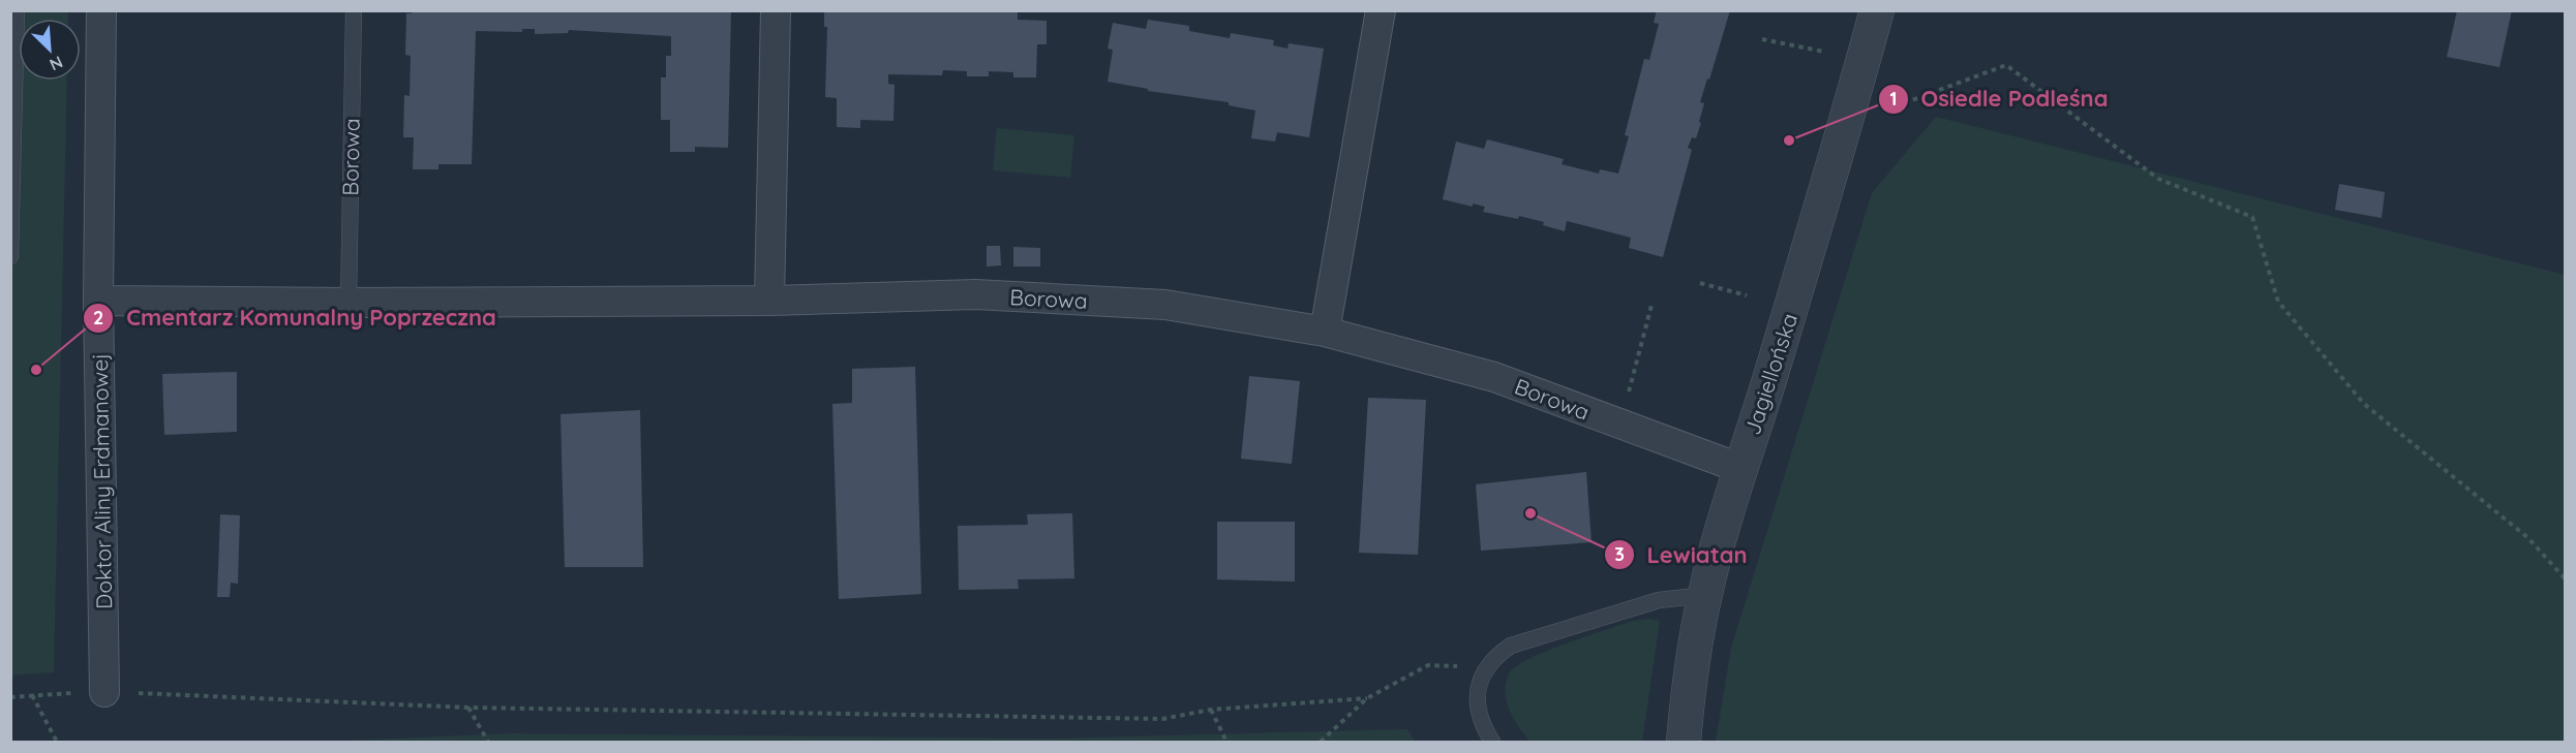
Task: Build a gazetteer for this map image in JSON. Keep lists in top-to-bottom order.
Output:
{
  "streets": {
    "street": ["Borowa", "Jagiellońska", "Doktor Aliny Erdmanowej"]
  },
  "crossings": [
    ["Borowa", "Jagiellońska"],
    ["Borowa", "Doktor Aliny Erdmanowej"]
  ],
  "places": ["Osiedle Podleśna", "Cmentarz Komunalny Poprzeczna", "Lewiatan"],
  "north": "bottom right"
}
